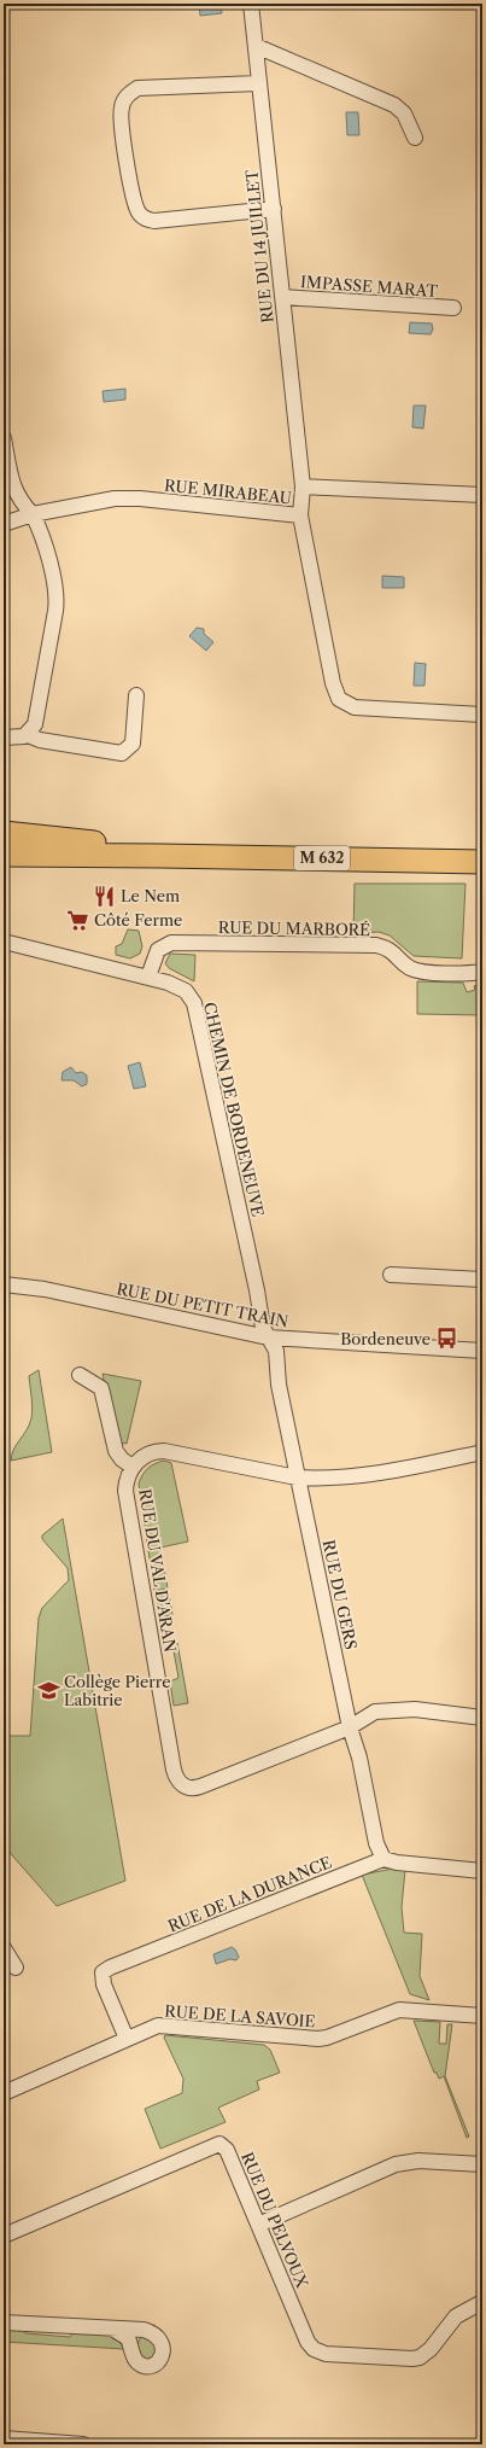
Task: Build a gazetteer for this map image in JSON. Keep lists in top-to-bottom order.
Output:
{
  "streets": {
    "main road": ["M 632"],
    "street": [
      "RUE DU 14 JUILLET",
      "IMPASSE MARAT",
      "RUE MIRABEAU",
      "RUE DU MARBORÉ",
      "CHEMIN DE BORDENEUVE",
      "RUE DU PETIT TRAIN",
      "RUE DU VAL D'ARAN",
      "RUE DU GERS",
      "RUE DE LA DURANCE",
      "RUE DE LA SAVOIE",
      "RUE DU PELVOUX"
    ]
  },
  "crossings": [
    ["RUE DU 14 JUILLET", "IMPASSE MARAT"],
    ["RUE DU 14 JUILLET", "RUE MIRABEAU"],
    ["RUE DU MARBORÉ", "CHEMIN DE BORDENEUVE"],
    ["CHEMIN DE BORDENEUVE", "RUE DU PETIT TRAIN"],
    ["CHEMIN DE BORDENEUVE", "RUE DU GERS"],
    ["RUE DU PETIT TRAIN", "RUE DU GERS"],
    ["RUE DU VAL D'ARAN", "RUE DU GERS"],
    ["RUE DU GERS", "RUE DE LA DURANCE"],
    ["RUE DE LA DURANCE", "RUE DE LA SAVOIE"]
  ],
  "places": {
    "restaurant": ["Le Nem"],
    "supermarket": ["Côté Ferme"],
    "bus stop": ["Bordeneuve"],
    "school or university": ["Collège Pierre Labitrie"]
  }
}
